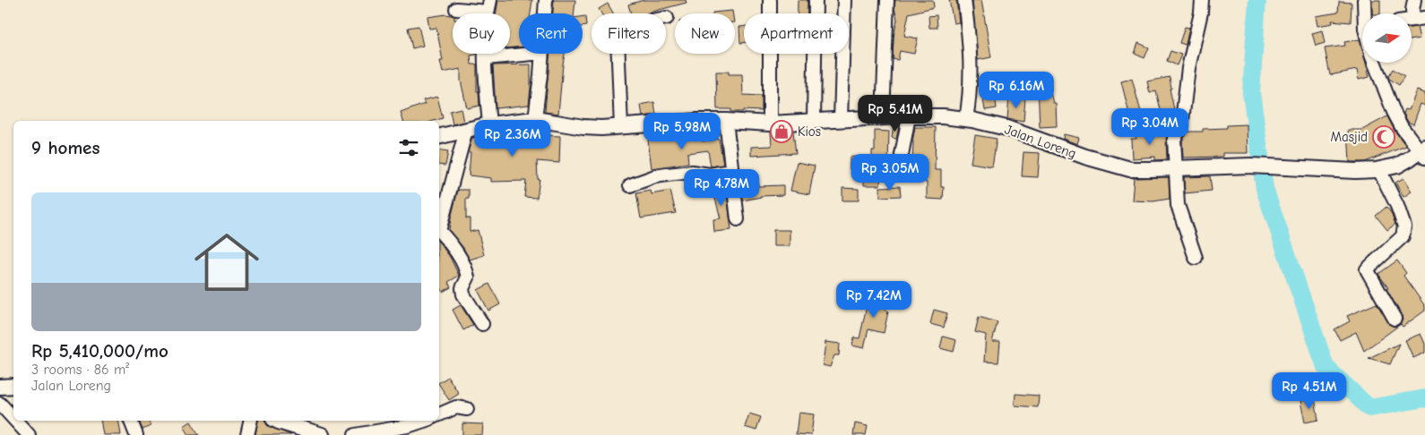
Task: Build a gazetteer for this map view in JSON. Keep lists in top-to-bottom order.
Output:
{
  "streets": {
    "street": ["Jalan Loreng"]
  },
  "places": {
    "shop": ["Kios"],
    "mosque": ["Masjid"]
  },
  "north": "right",
  "page": {
    "chip": [
      "Buy",
      "Rent",
      "Filters",
      "New",
      "Apartment"
    ],
    "price": [
      "Rp 6.16M",
      "Rp 5.41M",
      "Rp 3.04M",
      "Rp 5.98M",
      "Rp 2.36M",
      "Rp 3.05M",
      "Rp 4.78M",
      "Rp 7.42M",
      "Rp 4.51M"
    ],
    "heading": "9 homes",
    "list": [
      {
        "name": "Rp 5,410,000/mo",
        "note": "3 rooms · 86 m² · Jalan Loreng"
      }
    ]
  }
}
